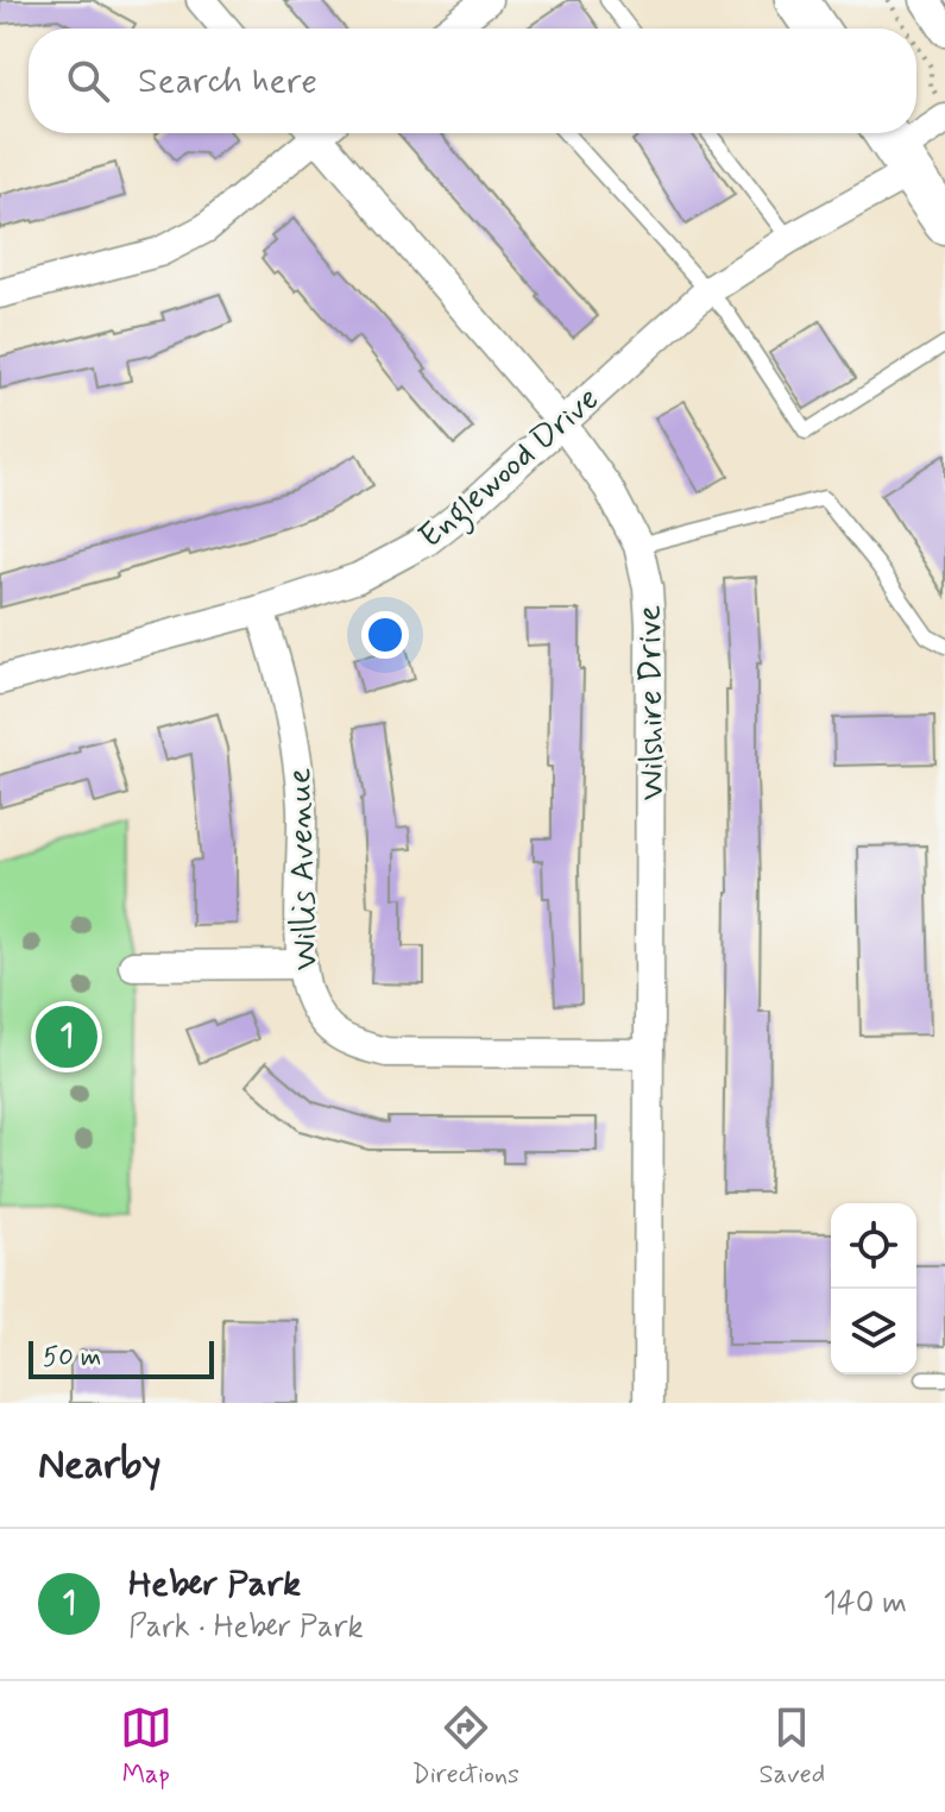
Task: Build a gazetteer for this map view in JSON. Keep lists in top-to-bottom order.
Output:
{
  "streets": {
    "street": ["Englewood Drive", "Wilshire Drive", "Willis Avenue"]
  },
  "crossings": [
    ["Englewood Drive", "Wilshire Drive"],
    ["Englewood Drive", "Willis Avenue"],
    ["Wilshire Drive", "Willis Avenue"]
  ],
  "scale_bar": "50 m",
  "page": {
    "search": "Search here",
    "pins": "1",
    "scale": "50 m",
    "heading": "Nearby",
    "list": [
      {
        "mark": "1",
        "name": "Heber Park",
        "note": "Park · Heber Park",
        "value": "140 m"
      }
    ],
    "nav": ["Map", "Directions", "Saved"]
  }
}
